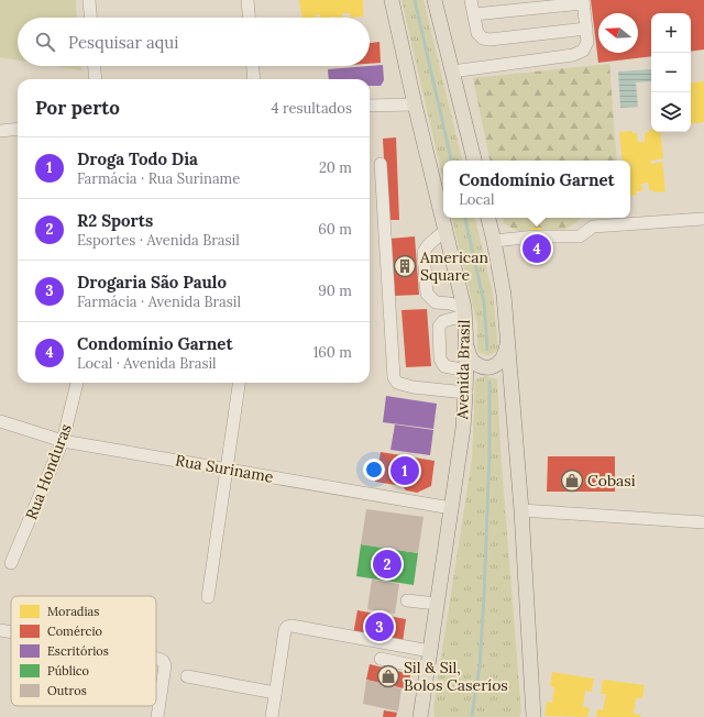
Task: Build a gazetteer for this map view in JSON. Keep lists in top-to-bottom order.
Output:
{
  "streets": {
    "main road": ["Avenida Brasil"],
    "street": ["Rua Suriname", "Rua Honduras"]
  },
  "crossings": [
    ["Avenida Brasil", "Rua Suriname"],
    ["Rua Suriname", "Rua Honduras"]
  ],
  "places": {
    "building": ["American Square"],
    "shop": ["Cobasi", "Sil & Sil, Bolos Caseríos"]
  },
  "legend": [
    "Moradias",
    "Comércio",
    "Escritórios",
    "Público",
    "Outros"
  ],
  "north": "left",
  "page": {
    "map_buttons": ["+", "−"],
    "search": "Pesquisar aqui",
    "heading": ["Por perto", "4 resultados"],
    "list": [
      {
        "mark": "1",
        "name": "Droga Todo Dia",
        "note": "Farmácia · Rua Suriname",
        "value": "20 m"
      },
      {
        "mark": "2",
        "name": "R2 Sports",
        "note": "Esportes · Avenida Brasil",
        "value": "60 m"
      },
      {
        "mark": "3",
        "name": "Drogaria São Paulo",
        "note": "Farmácia · Avenida Brasil",
        "value": "90 m"
      },
      {
        "mark": "4",
        "name": "Condomínio Garnet",
        "note": "Local · Avenida Brasil",
        "value": "160 m"
      }
    ],
    "popup": ["Condomínio Garnet", "Local"],
    "pins": [
      "4",
      "1",
      "2",
      "3"
    ]
  }
}
